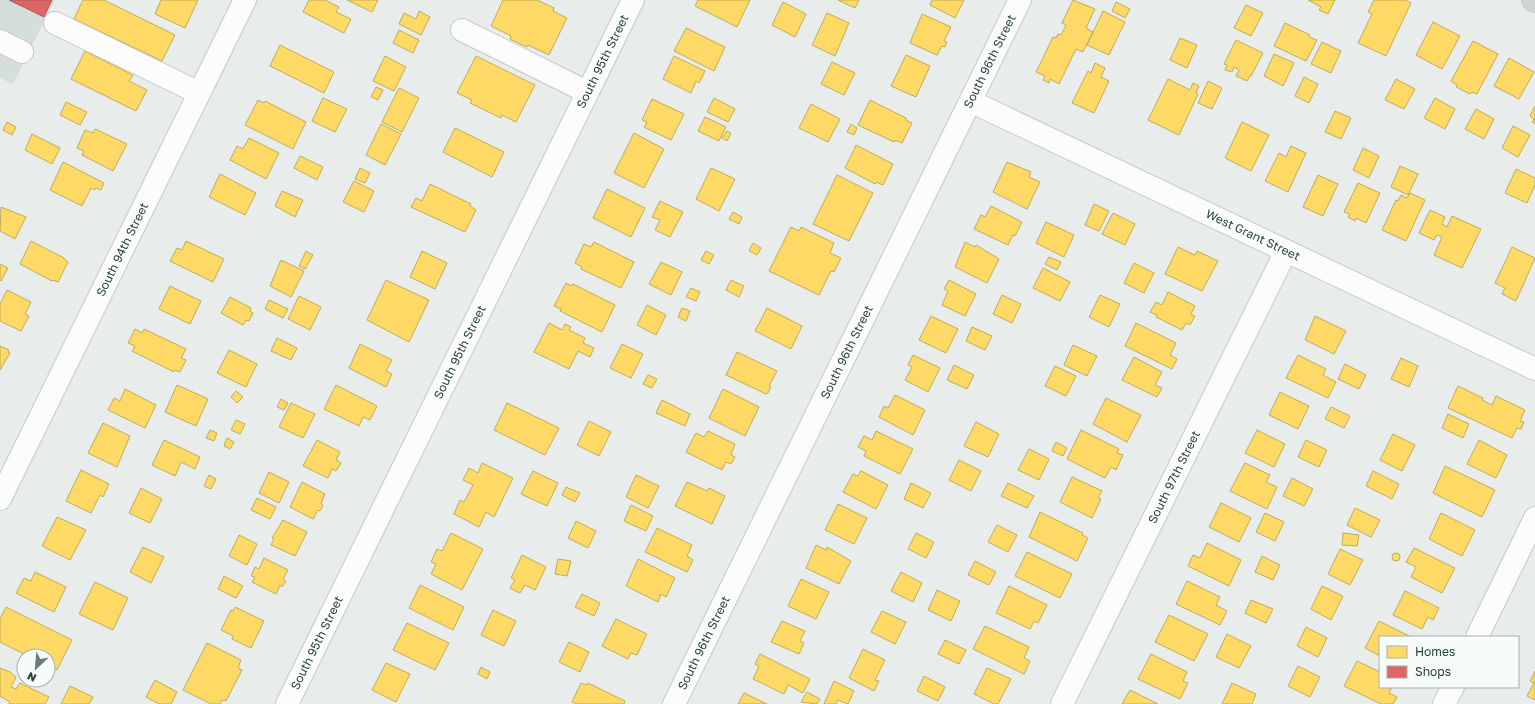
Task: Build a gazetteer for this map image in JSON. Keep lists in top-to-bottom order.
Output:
{
  "streets": {
    "street": [
      "South 95th Street",
      "South 96th Street",
      "West Grant Street",
      "South 94th Street",
      "South 97th Street"
    ]
  },
  "crossings": [
    ["South 96th Street", "West Grant Street"],
    ["West Grant Street", "South 97th Street"]
  ],
  "legend": ["Homes", "Shops"],
  "north": "bottom left"
}
